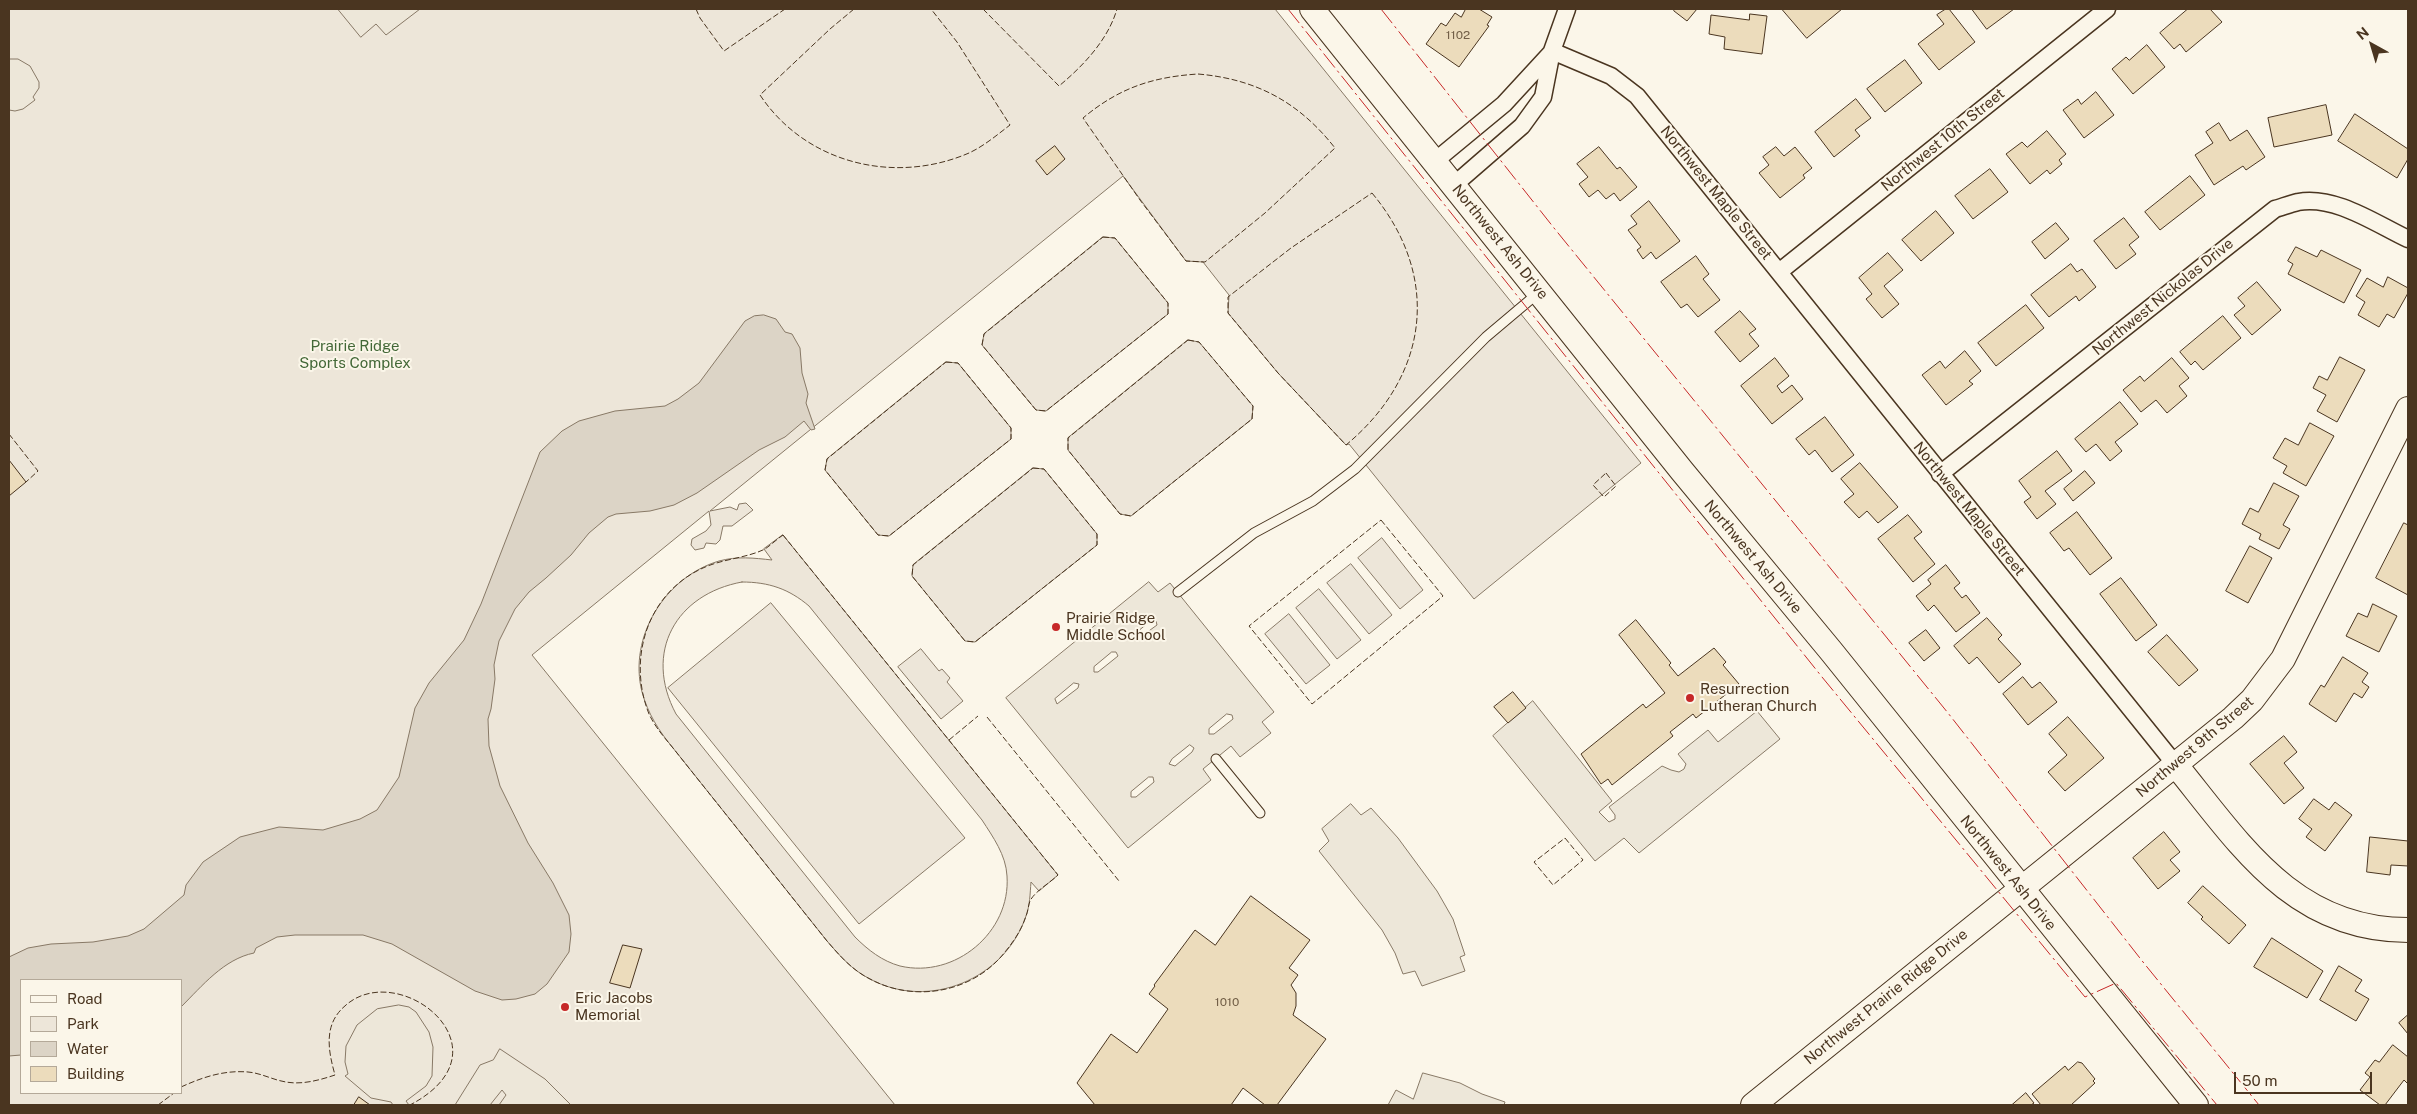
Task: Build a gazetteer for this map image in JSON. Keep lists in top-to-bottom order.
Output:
{
  "streets": {
    "street": [
      "Northwest 10th Street",
      "Northwest Maple Street",
      "Northwest Ash Drive",
      "Northwest Nickolas Drive",
      "Northwest 9th Street",
      "Northwest Prairie Ridge Drive"
    ]
  },
  "crossings": [
    ["Northwest 10th Street", "Northwest Maple Street"],
    ["Northwest Maple Street", "Northwest Nickolas Drive"],
    ["Northwest Maple Street", "Northwest 9th Street"],
    ["Northwest Ash Drive", "Northwest 9th Street"],
    ["Northwest Ash Drive", "Northwest Prairie Ridge Drive"],
    ["Northwest 9th Street", "Northwest Prairie Ridge Drive"]
  ],
  "parks": ["Prairie Ridge Sports Complex"],
  "places": ["Prairie Ridge Middle School", "Resurrection Lutheran Church", "Eric Jacobs Memorial"],
  "house_numbers": ["1102", "1010"],
  "legend": [
    "Road",
    "Park",
    "Water",
    "Building"
  ],
  "scale_bar": "50 m",
  "north": "top left"
}
